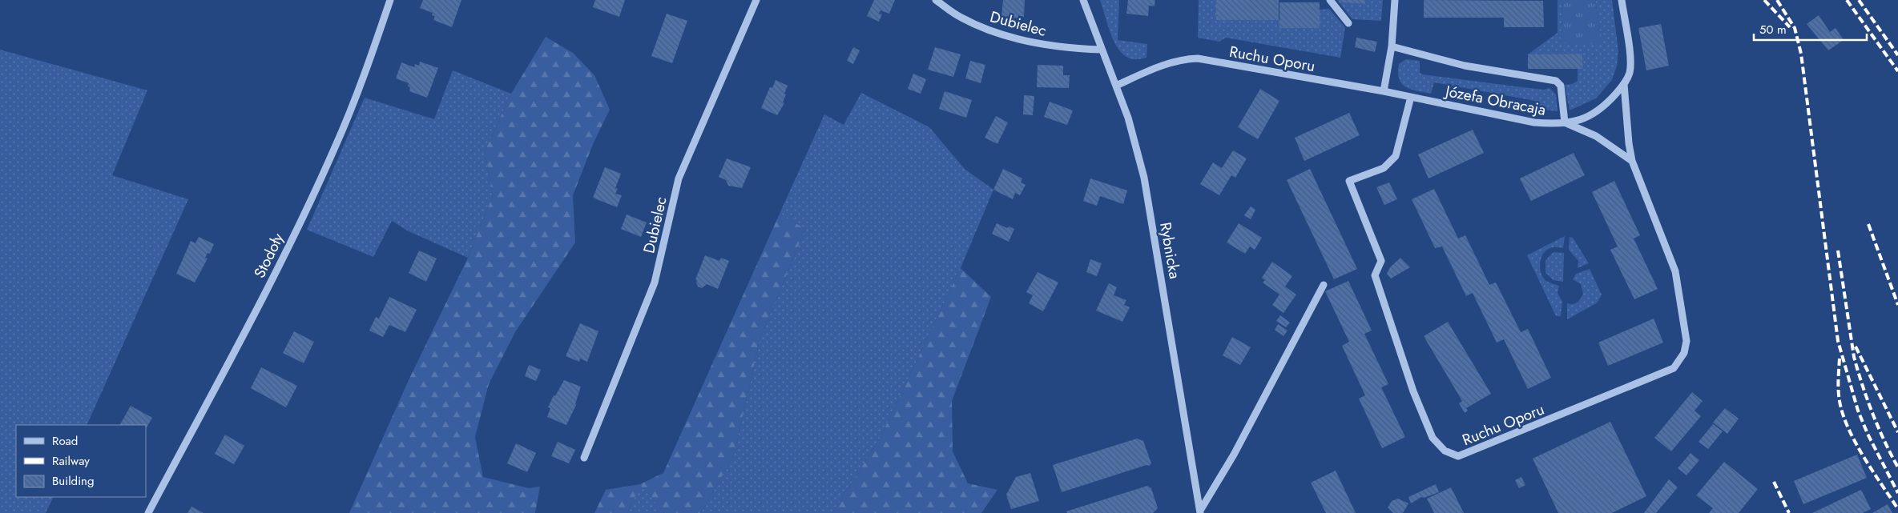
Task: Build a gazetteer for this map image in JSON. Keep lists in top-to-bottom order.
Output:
{
  "streets": {
    "street": [
      "Dubielec",
      "Ruchu Oporu",
      "Józefa Obracaja",
      "Rybnicka",
      "Stodoły"
    ]
  },
  "crossings": [
    ["Dubielec", "Rybnicka"],
    ["Ruchu Oporu", "Józefa Obracaja"],
    ["Ruchu Oporu", "Rybnicka"]
  ],
  "legend": ["Road", "Railway", "Building"],
  "scale_bar": "50 m"
}
